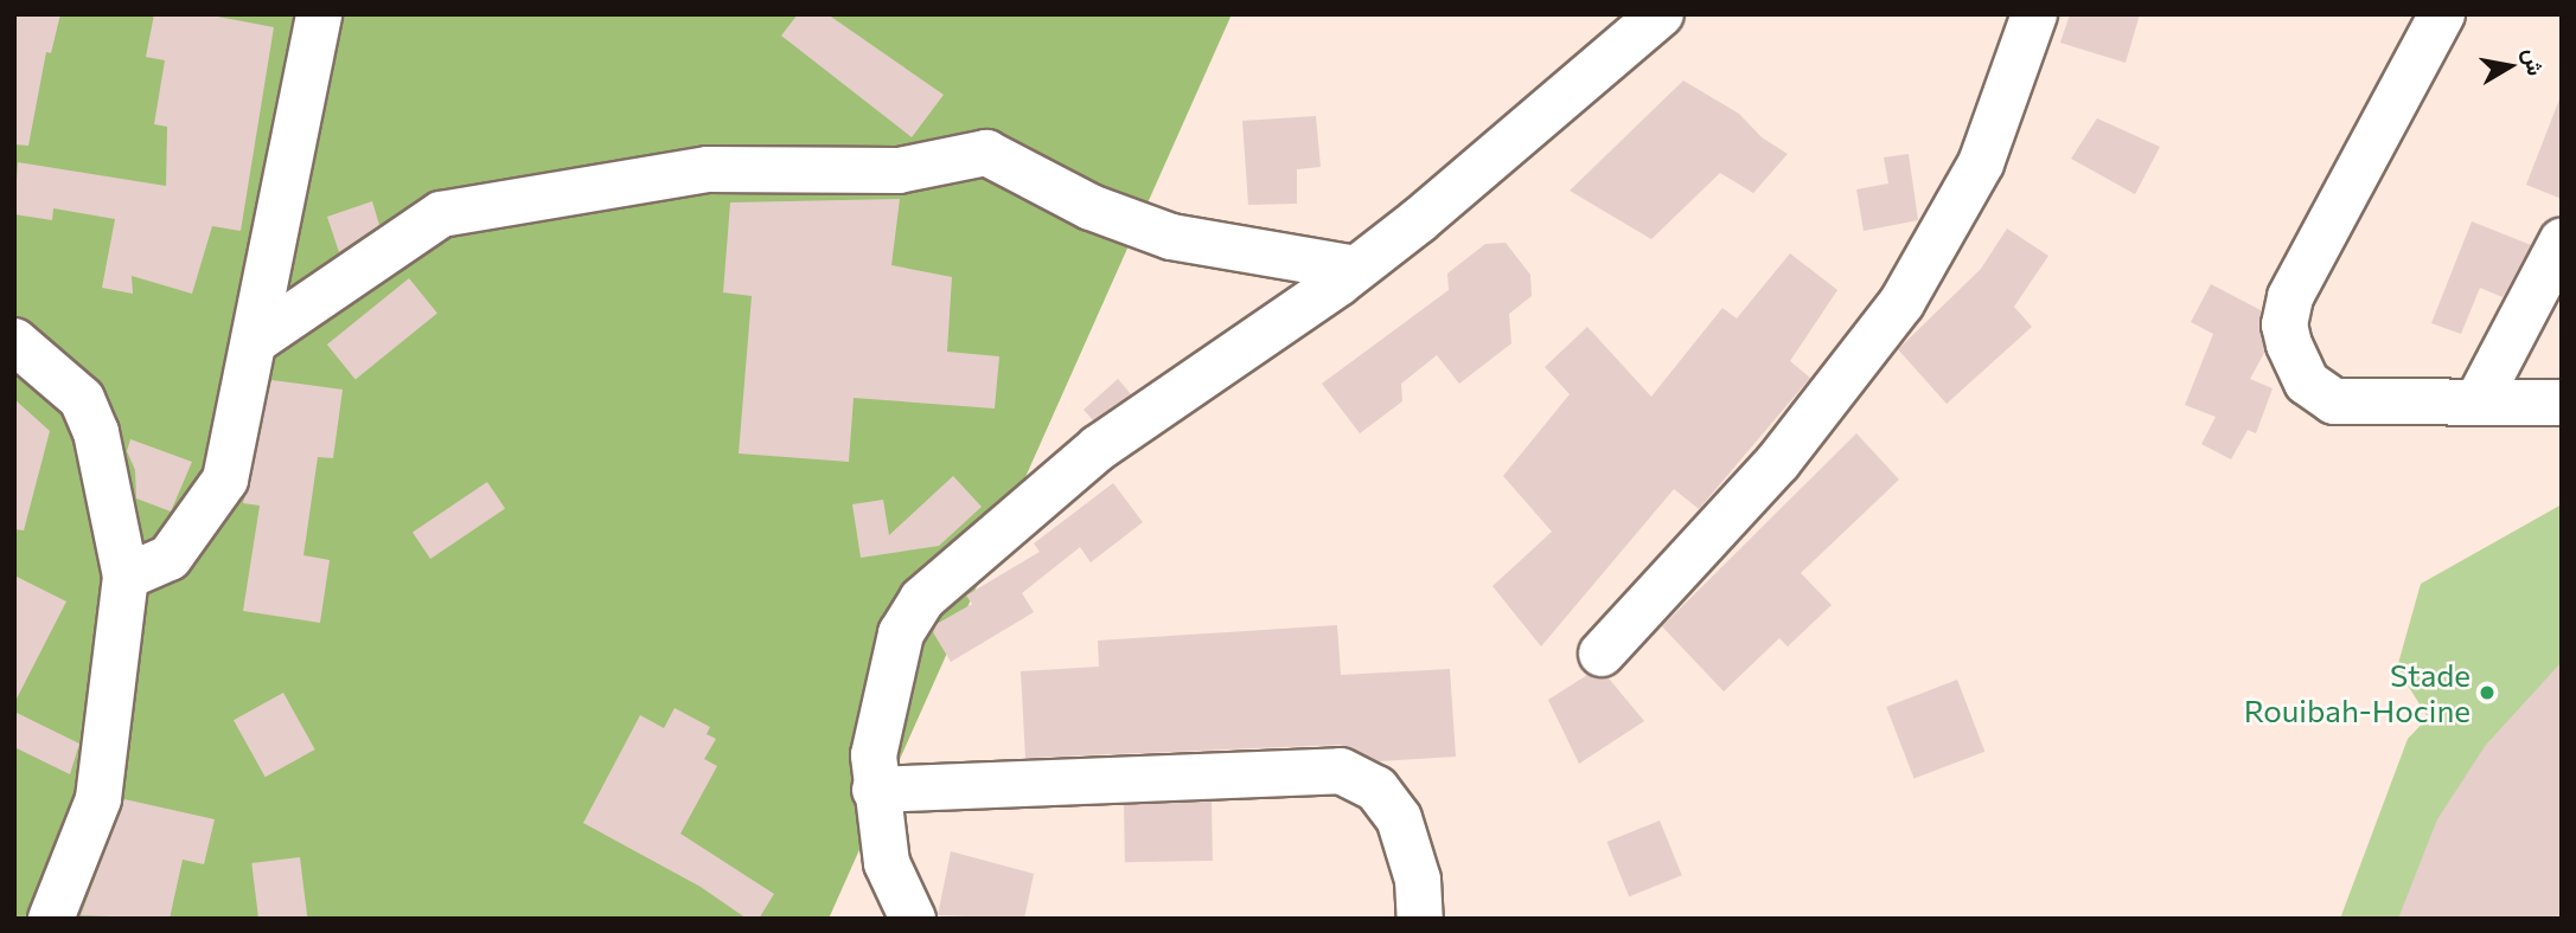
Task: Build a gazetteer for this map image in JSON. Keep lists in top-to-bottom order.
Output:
{
  "places": ["Stade Rouibah-Hocine"],
  "north": "right"
}
